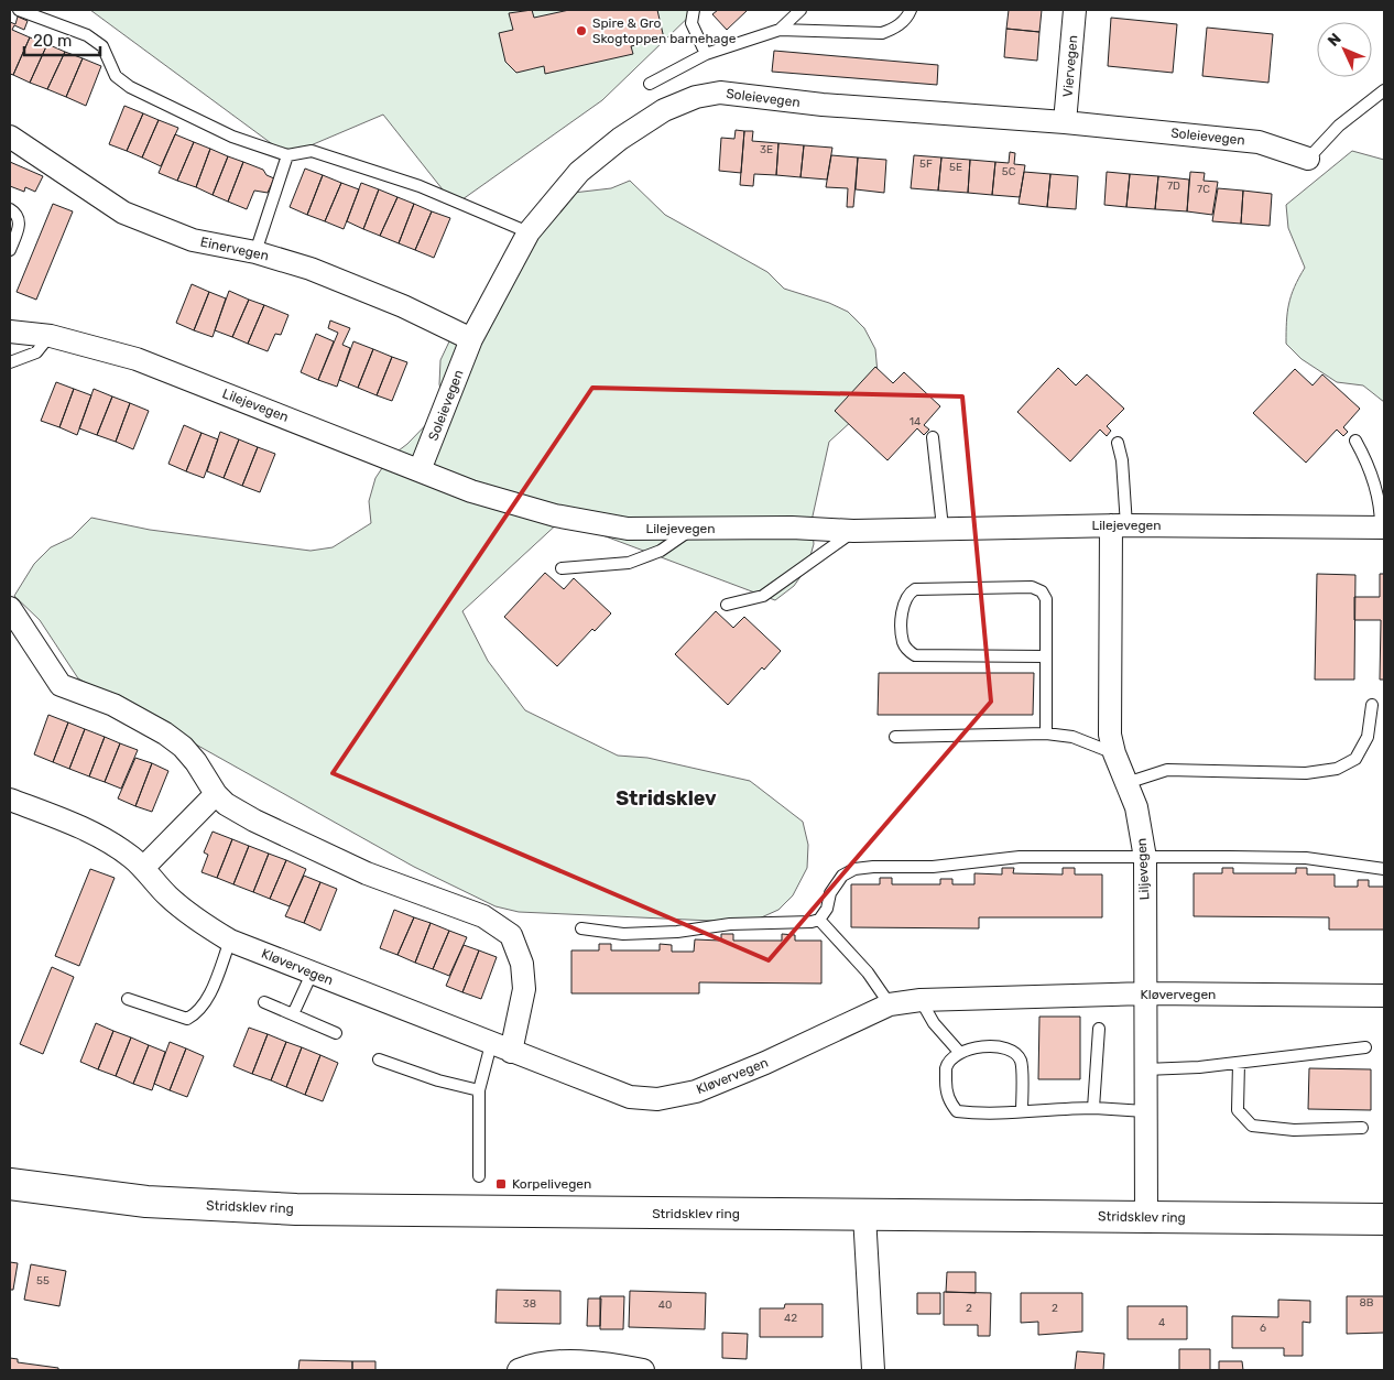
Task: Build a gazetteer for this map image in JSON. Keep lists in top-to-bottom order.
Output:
{
  "streets": {
    "street": [
      "Viervegen",
      "Soleievegen",
      "Einervegen",
      "Lilejevegen",
      "Liljevegen",
      "Kløvervegen",
      "Stridsklev ring"
    ]
  },
  "crossings": [
    ["Viervegen", "Soleievegen"],
    ["Soleievegen", "Einervegen"],
    ["Soleievegen", "Lilejevegen"],
    ["Lilejevegen", "Liljevegen"],
    ["Liljevegen", "Kløvervegen"],
    ["Liljevegen", "Stridsklev ring"]
  ],
  "districts": ["Stridsklev"],
  "places": {
    "other": ["Spire & Gro Skogtoppen barnehage"],
    "transit": ["Korpelivegen"]
  },
  "house_numbers": [
    "3E",
    "5F",
    "5E",
    "5C",
    "7D",
    "7C",
    "14",
    "55",
    "8B",
    "38",
    "40",
    "2",
    "2",
    "42",
    "4",
    "6"
  ],
  "scale_bar": "20 m",
  "north": "top left"
}
